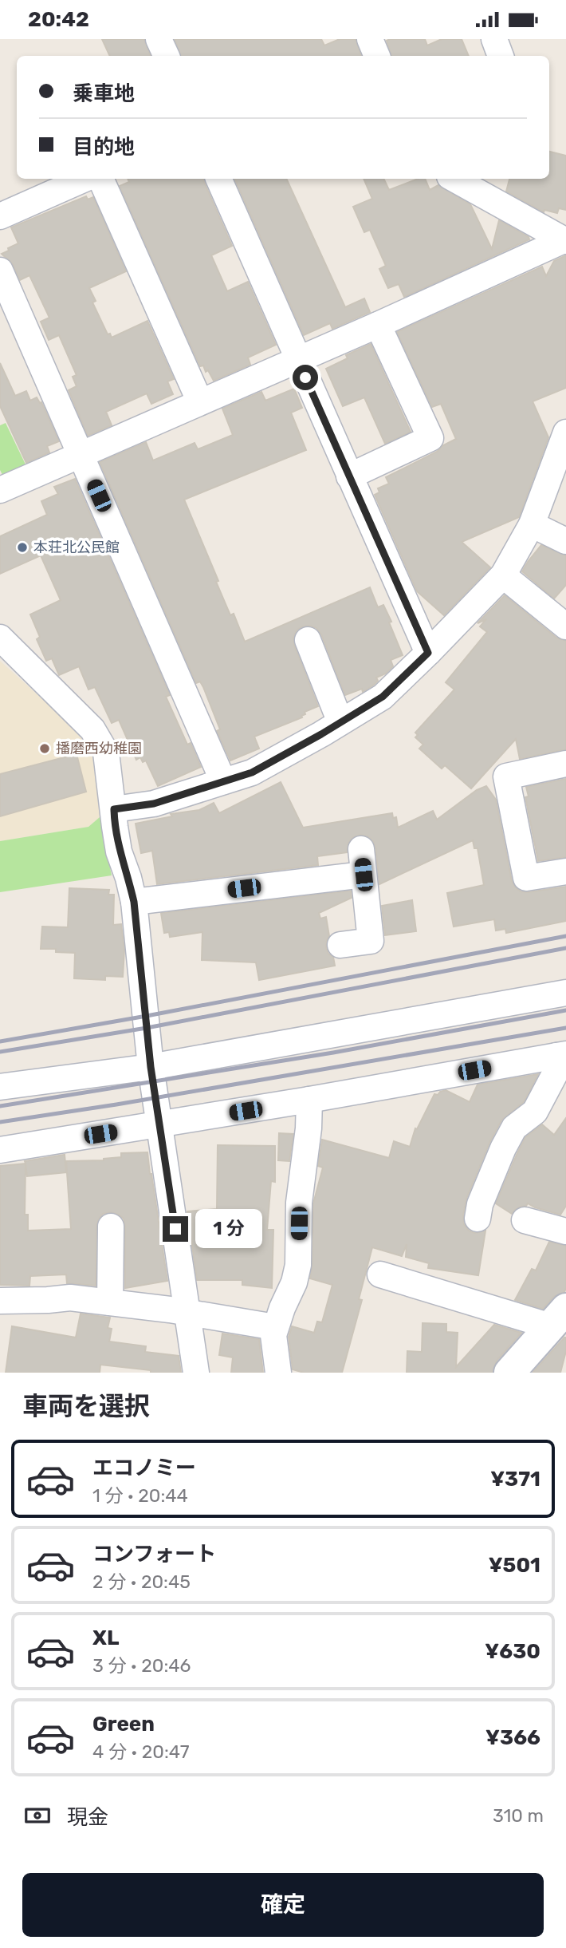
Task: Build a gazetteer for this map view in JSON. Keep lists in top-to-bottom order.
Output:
{
  "places": ["本荘北公民館", "播磨西幼稚園"],
  "page": {
    "status": "20:42",
    "banner": ["乗車地", "目的地"],
    "bubble": "1 分",
    "heading": "車両を選択",
    "list": [
      {
        "name": "エコノミー",
        "note": "1 分 · 20:44",
        "value": "¥371"
      },
      {
        "name": "コンフォート",
        "note": "2 分 · 20:45",
        "value": "¥501"
      },
      {
        "name": "XL",
        "note": "3 分 · 20:46",
        "value": "¥630"
      },
      {
        "name": "Green",
        "note": "4 分 · 20:47",
        "value": "¥366"
      }
    ],
    "pay": ["現金", "310 m"],
    "buttons": "確定"
  }
}
